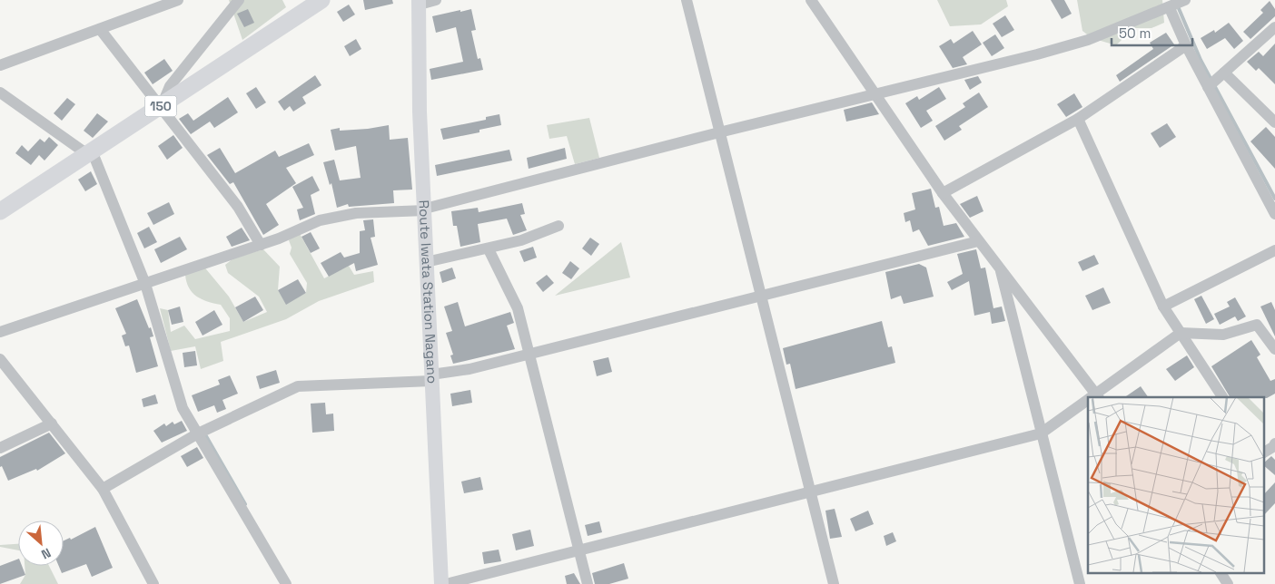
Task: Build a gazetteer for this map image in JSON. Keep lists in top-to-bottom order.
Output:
{
  "streets": {
    "highway": ["150"],
    "main road": ["Route Iwata Station Nagano"]
  },
  "scale_bar": "50 m",
  "north": "bottom right"
}
